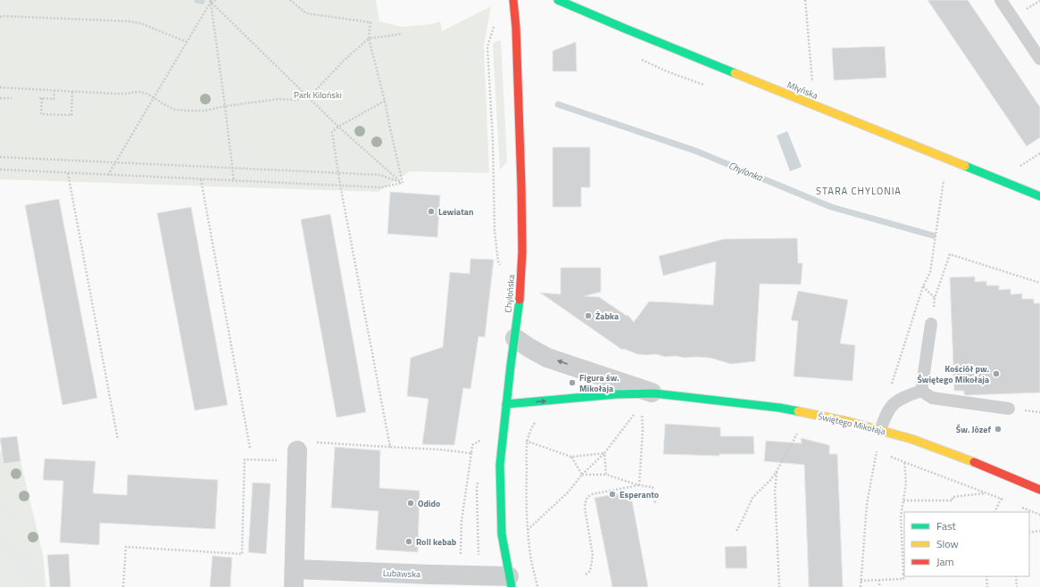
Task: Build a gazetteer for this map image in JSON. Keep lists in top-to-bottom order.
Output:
{
  "streets": {
    "street": [
      "Młyńska",
      "Chylońska",
      "Świętego Mikołaja",
      "Lubawska"
    ]
  },
  "crossings": [
    ["Chylońska", "Świętego Mikołaja"],
    ["Chylońska", "Lubawska"]
  ],
  "districts": ["STARA CHYLONIA"],
  "water": ["Chylonka"],
  "parks": ["Park Kiloński"],
  "places": [
    "Lewiatan",
    "Żabka",
    "Kościół pw. Świętego Mikołaja",
    "Figura św. Mikołaja",
    "Św. Józef",
    "Esperanto",
    "Odido",
    "Roll kebab"
  ],
  "legend": ["Fast", "Slow", "Jam"]
}
